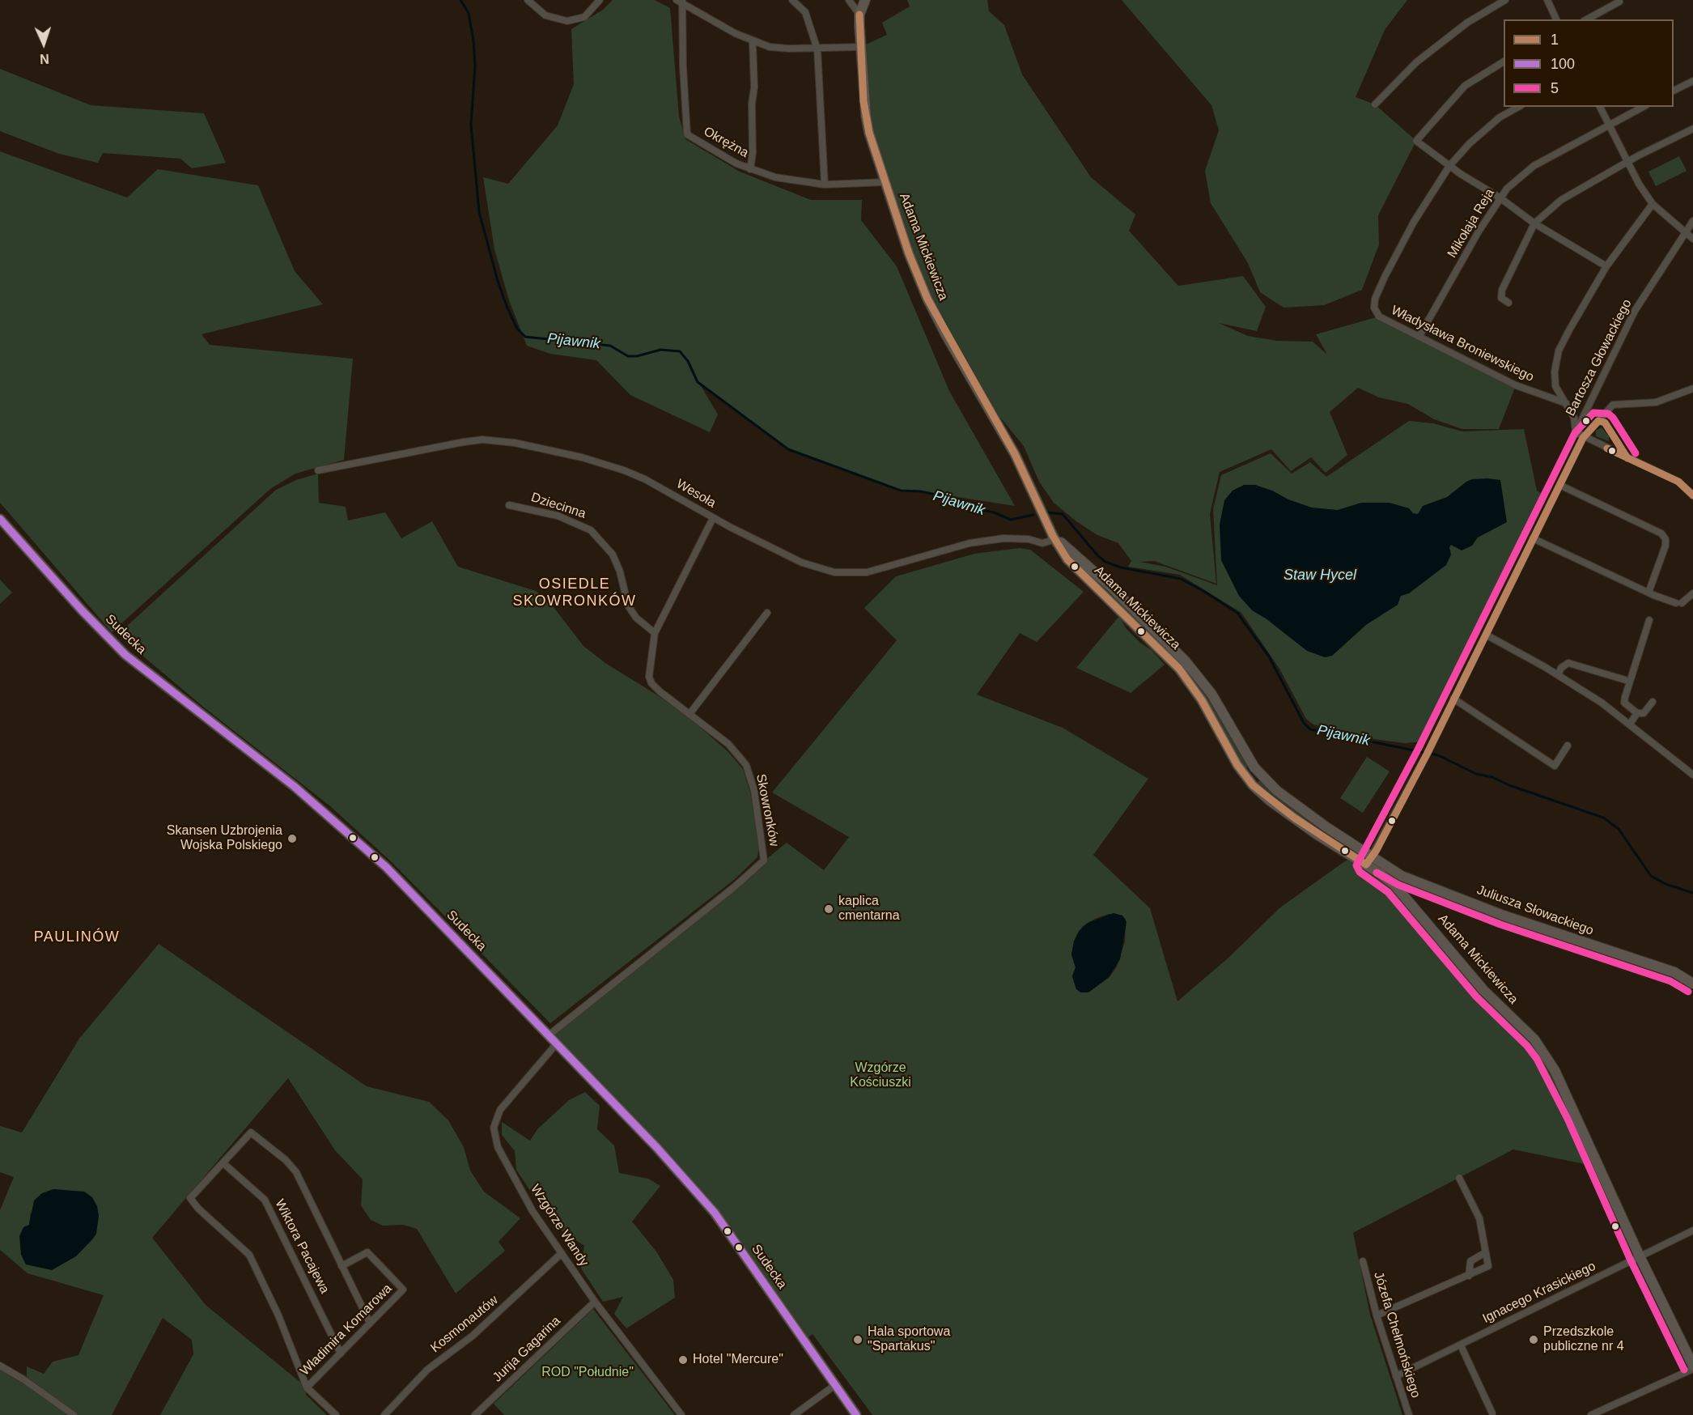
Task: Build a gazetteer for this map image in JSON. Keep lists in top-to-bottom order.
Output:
{
  "streets": {
    "street": [
      "Okrężna",
      "Mikołaja Reja",
      "Adama Mickiewicza",
      "Władysława Broniewskiego",
      "Bartosza Głowackiego",
      "Wesoła",
      "Dziecinna",
      "Sudecka",
      "Skowronków",
      "Juliusza Słowackiego",
      "Wzgórze Wandy",
      "Wiktora Pacajewa",
      "Ignacego Krasickiego",
      "Kosmonautów",
      "Władimira Komarowa",
      "Józefa Chełmońskiego",
      "Jurija Gagarina"
    ]
  },
  "crossings": [
    ["Okrężna", "Adama Mickiewicza"],
    ["Mikołaja Reja", "Władysława Broniewskiego"],
    ["Adama Mickiewicza", "Bartosza Głowackiego"],
    ["Adama Mickiewicza", "Wesoła"],
    ["Adama Mickiewicza", "Juliusza Słowackiego"],
    ["Adama Mickiewicza", "Ignacego Krasickiego"],
    ["Bartosza Głowackiego", "Juliusza Słowackiego"],
    ["Wesoła", "Skowronków"],
    ["Dziecinna", "Skowronków"],
    ["Sudecka", "Skowronków"],
    ["Sudecka", "Wzgórze Wandy"],
    ["Wzgórze Wandy", "Kosmonautów"],
    ["Wzgórze Wandy", "Jurija Gagarina"],
    ["Wiktora Pacajewa", "Władimira Komarowa"],
    ["Ignacego Krasickiego", "Józefa Chełmońskiego"]
  ],
  "districts": ["OSIEDLE SKOWRONKÓW", "PAULINÓW"],
  "water": ["Pijawnik", "Staw Hycel"],
  "parks": ["Wzgórze Kościuszki", "ROD \"Południe\""],
  "places": [
    "Skansen Uzbrojenia Wojska Polskiego",
    "kaplica cmentarna",
    "Hala sportowa \"Spartakus\"",
    "Przedszkole publiczne nr 4",
    "Hotel \"Mercure\""
  ],
  "lines": ["transit line 1", "transit line 5", "transit line 100"],
  "legend": ["1", "100", "5"],
  "north": "bottom"
}
